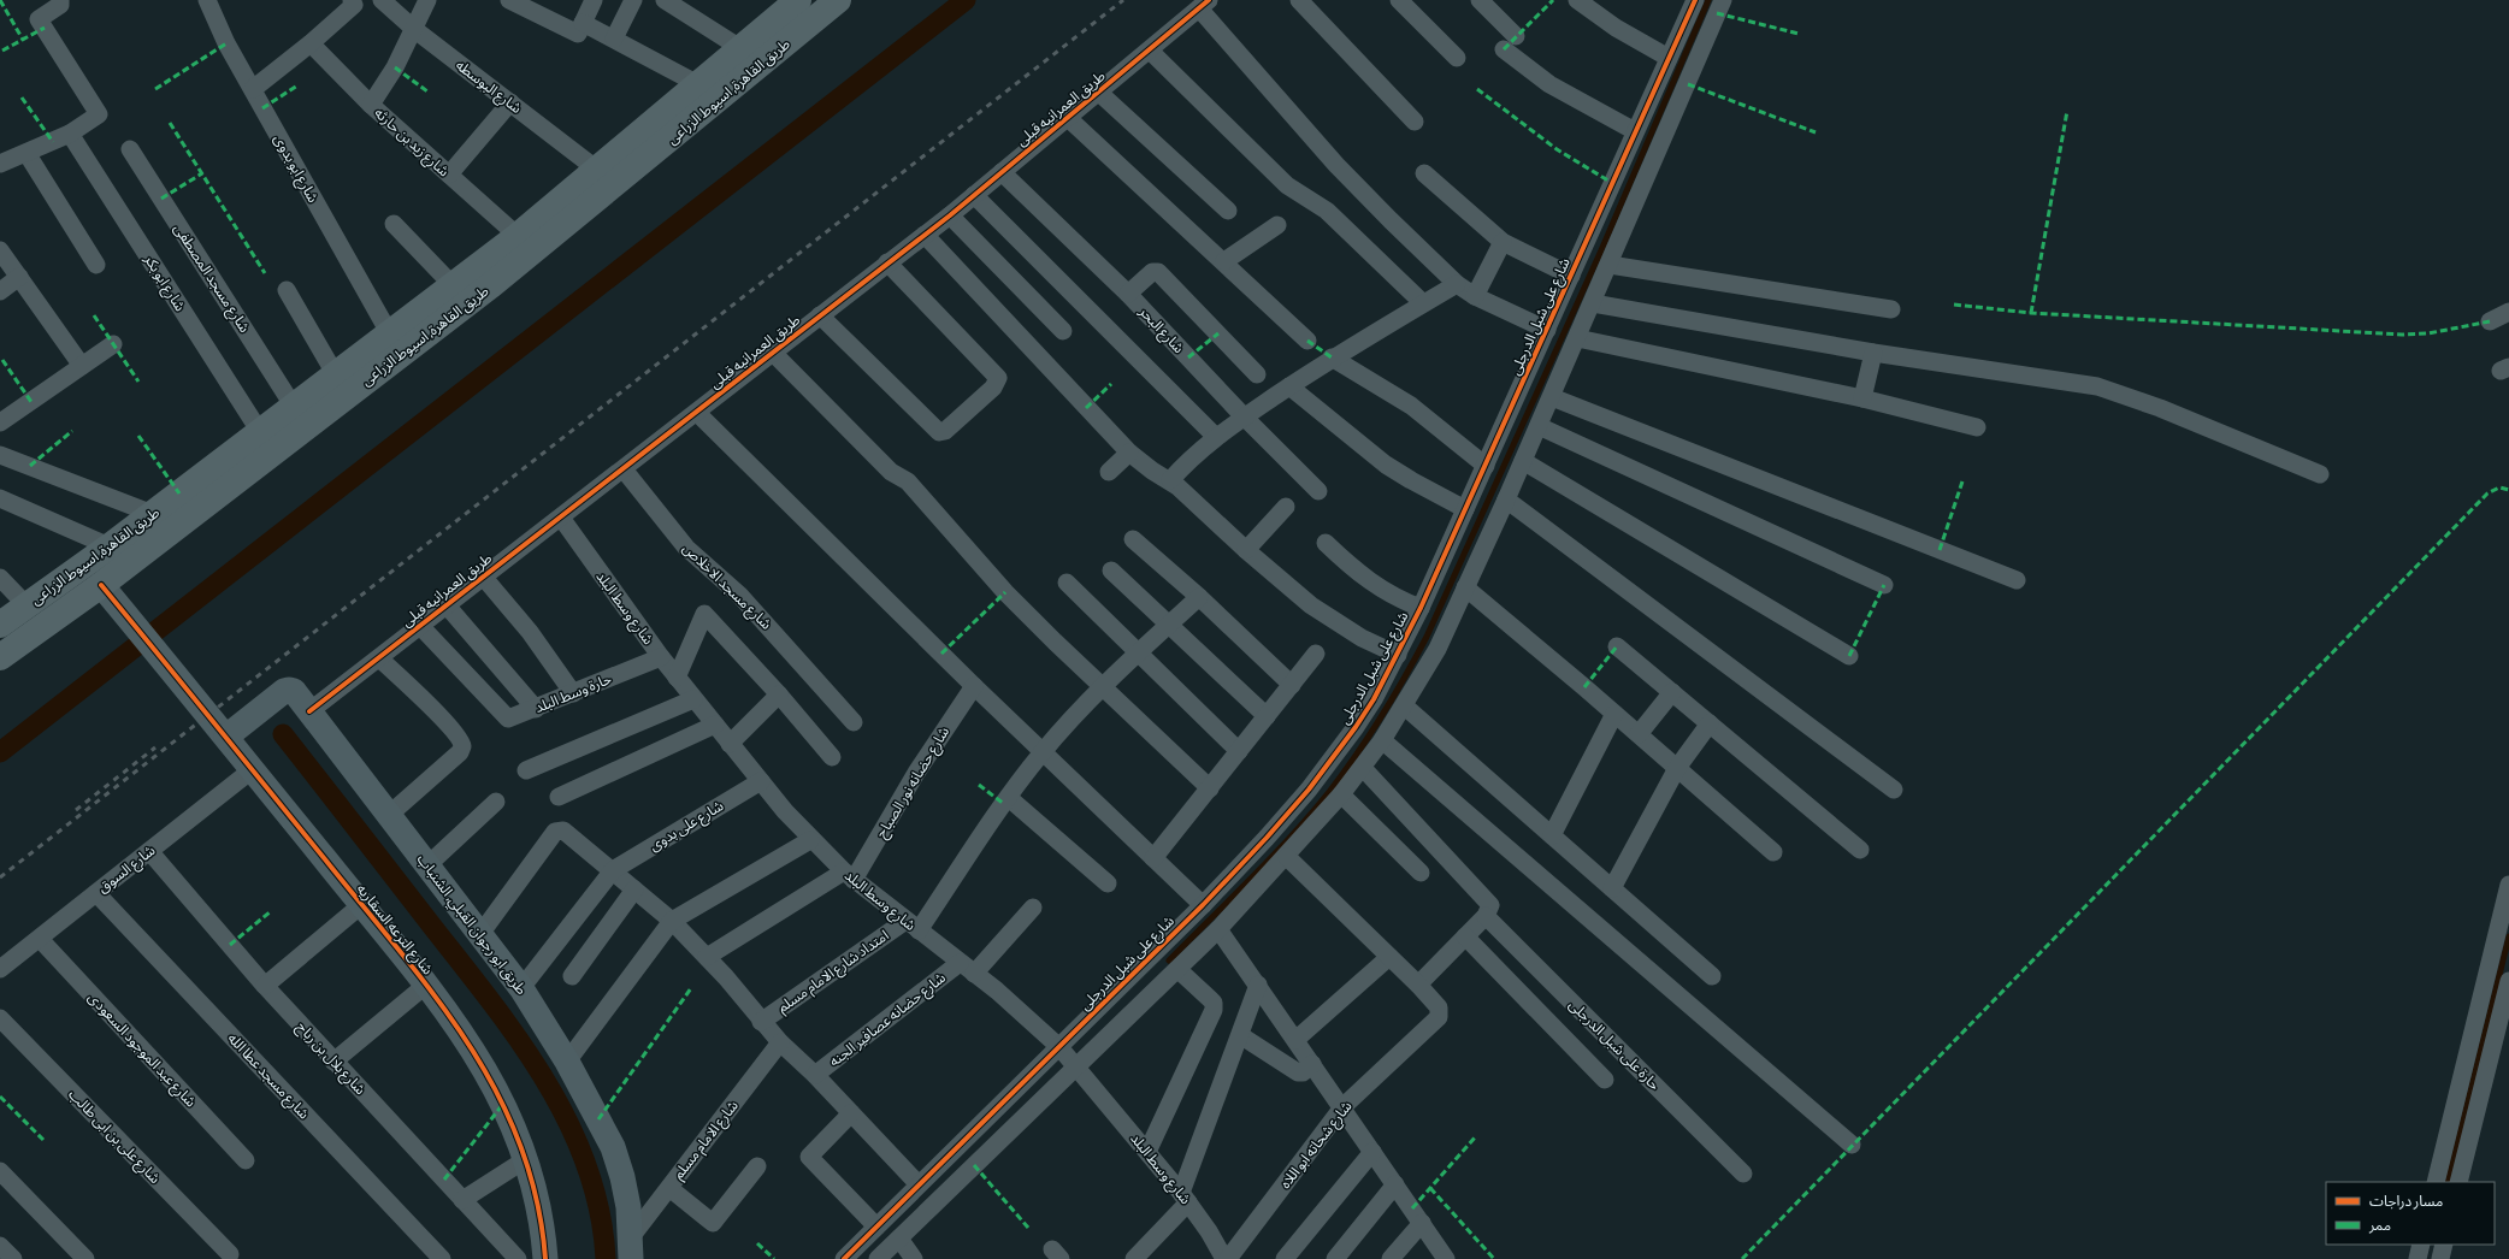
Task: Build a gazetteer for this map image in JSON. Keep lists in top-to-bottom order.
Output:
{
  "streets": {
    "highway": ["طريق القاهرة, اسيوط الزراعى"],
    "street": [
      "شارع البوسطه",
      "طريق العمرانيه قبلى",
      "شارع زيد بن حارثه",
      "شارع ابو بدوى",
      "شارع مسجد المصطفى",
      "شارع ابو بكر",
      "شارع على شبل الدرجلى",
      "شارع البحر",
      "شارع مسجد الاخلاص",
      "شارع وسط البلد",
      "حارة وسط البلد",
      "شارع حضانه نور الصباح",
      "شارع على بدوى",
      "شارع السوق",
      "طريق ابو رجوان القبلي, الشنباب",
      "شارع الترعه السقاريه",
      "امتداد شارع الامام مسلم",
      "شارع حضانه عصافير الجنه",
      "حارة على شبل الدرجلى",
      "شارع عبد الموجود السعودى",
      "شارع بلال بن رباح",
      "شارع مسجد عطا الله",
      "شارع على بن ابى طالب",
      "شارع الامام مسلم",
      "شارع شحاته ابو اللاه"
    ]
  },
  "crossings": [
    ["شارع البوسطه", "طريق القاهرة, اسيوط الزراعى"],
    ["طريق القاهرة, اسيوط الزراعى", "شارع زيد بن حارثه"],
    ["طريق القاهرة, اسيوط الزراعى", "شارع ابو بدوى"],
    ["طريق القاهرة, اسيوط الزراعى", "شارع مسجد المصطفى"],
    ["طريق القاهرة, اسيوط الزراعى", "شارع ابو بكر"],
    ["طريق القاهرة, اسيوط الزراعى", "شارع الترعه السقاريه"],
    ["طريق العمرانيه قبلى", "شارع البحر"],
    ["طريق العمرانيه قبلى", "شارع مسجد الاخلاص"],
    ["طريق العمرانيه قبلى", "شارع وسط البلد"],
    ["طريق العمرانيه قبلى", "حارة وسط البلد"],
    ["طريق العمرانيه قبلى", "طريق ابو رجوان القبلي, الشنباب"],
    ["شارع على شبل الدرجلى", "شارع وسط البلد"],
    ["شارع وسط البلد", "حارة وسط البلد"],
    ["شارع وسط البلد", "شارع حضانه نور الصباح"],
    ["شارع وسط البلد", "شارع على بدوى"],
    ["شارع وسط البلد", "امتداد شارع الامام مسلم"],
    ["شارع وسط البلد", "شارع حضانه عصافير الجنه"],
    ["شارع السوق", "شارع الترعه السقاريه"],
    ["شارع السوق", "شارع عبد الموجود السعودى"],
    ["شارع السوق", "شارع بلال بن رباح"],
    ["شارع السوق", "شارع مسجد عطا الله"],
    ["طريق ابو رجوان القبلي, الشنباب", "شارع الترعه السقاريه"],
    ["طريق ابو رجوان القبلي, الشنباب", "شارع الامام مسلم"]
  ],
  "legend": ["مسار دراجات", "ممر"]
}
